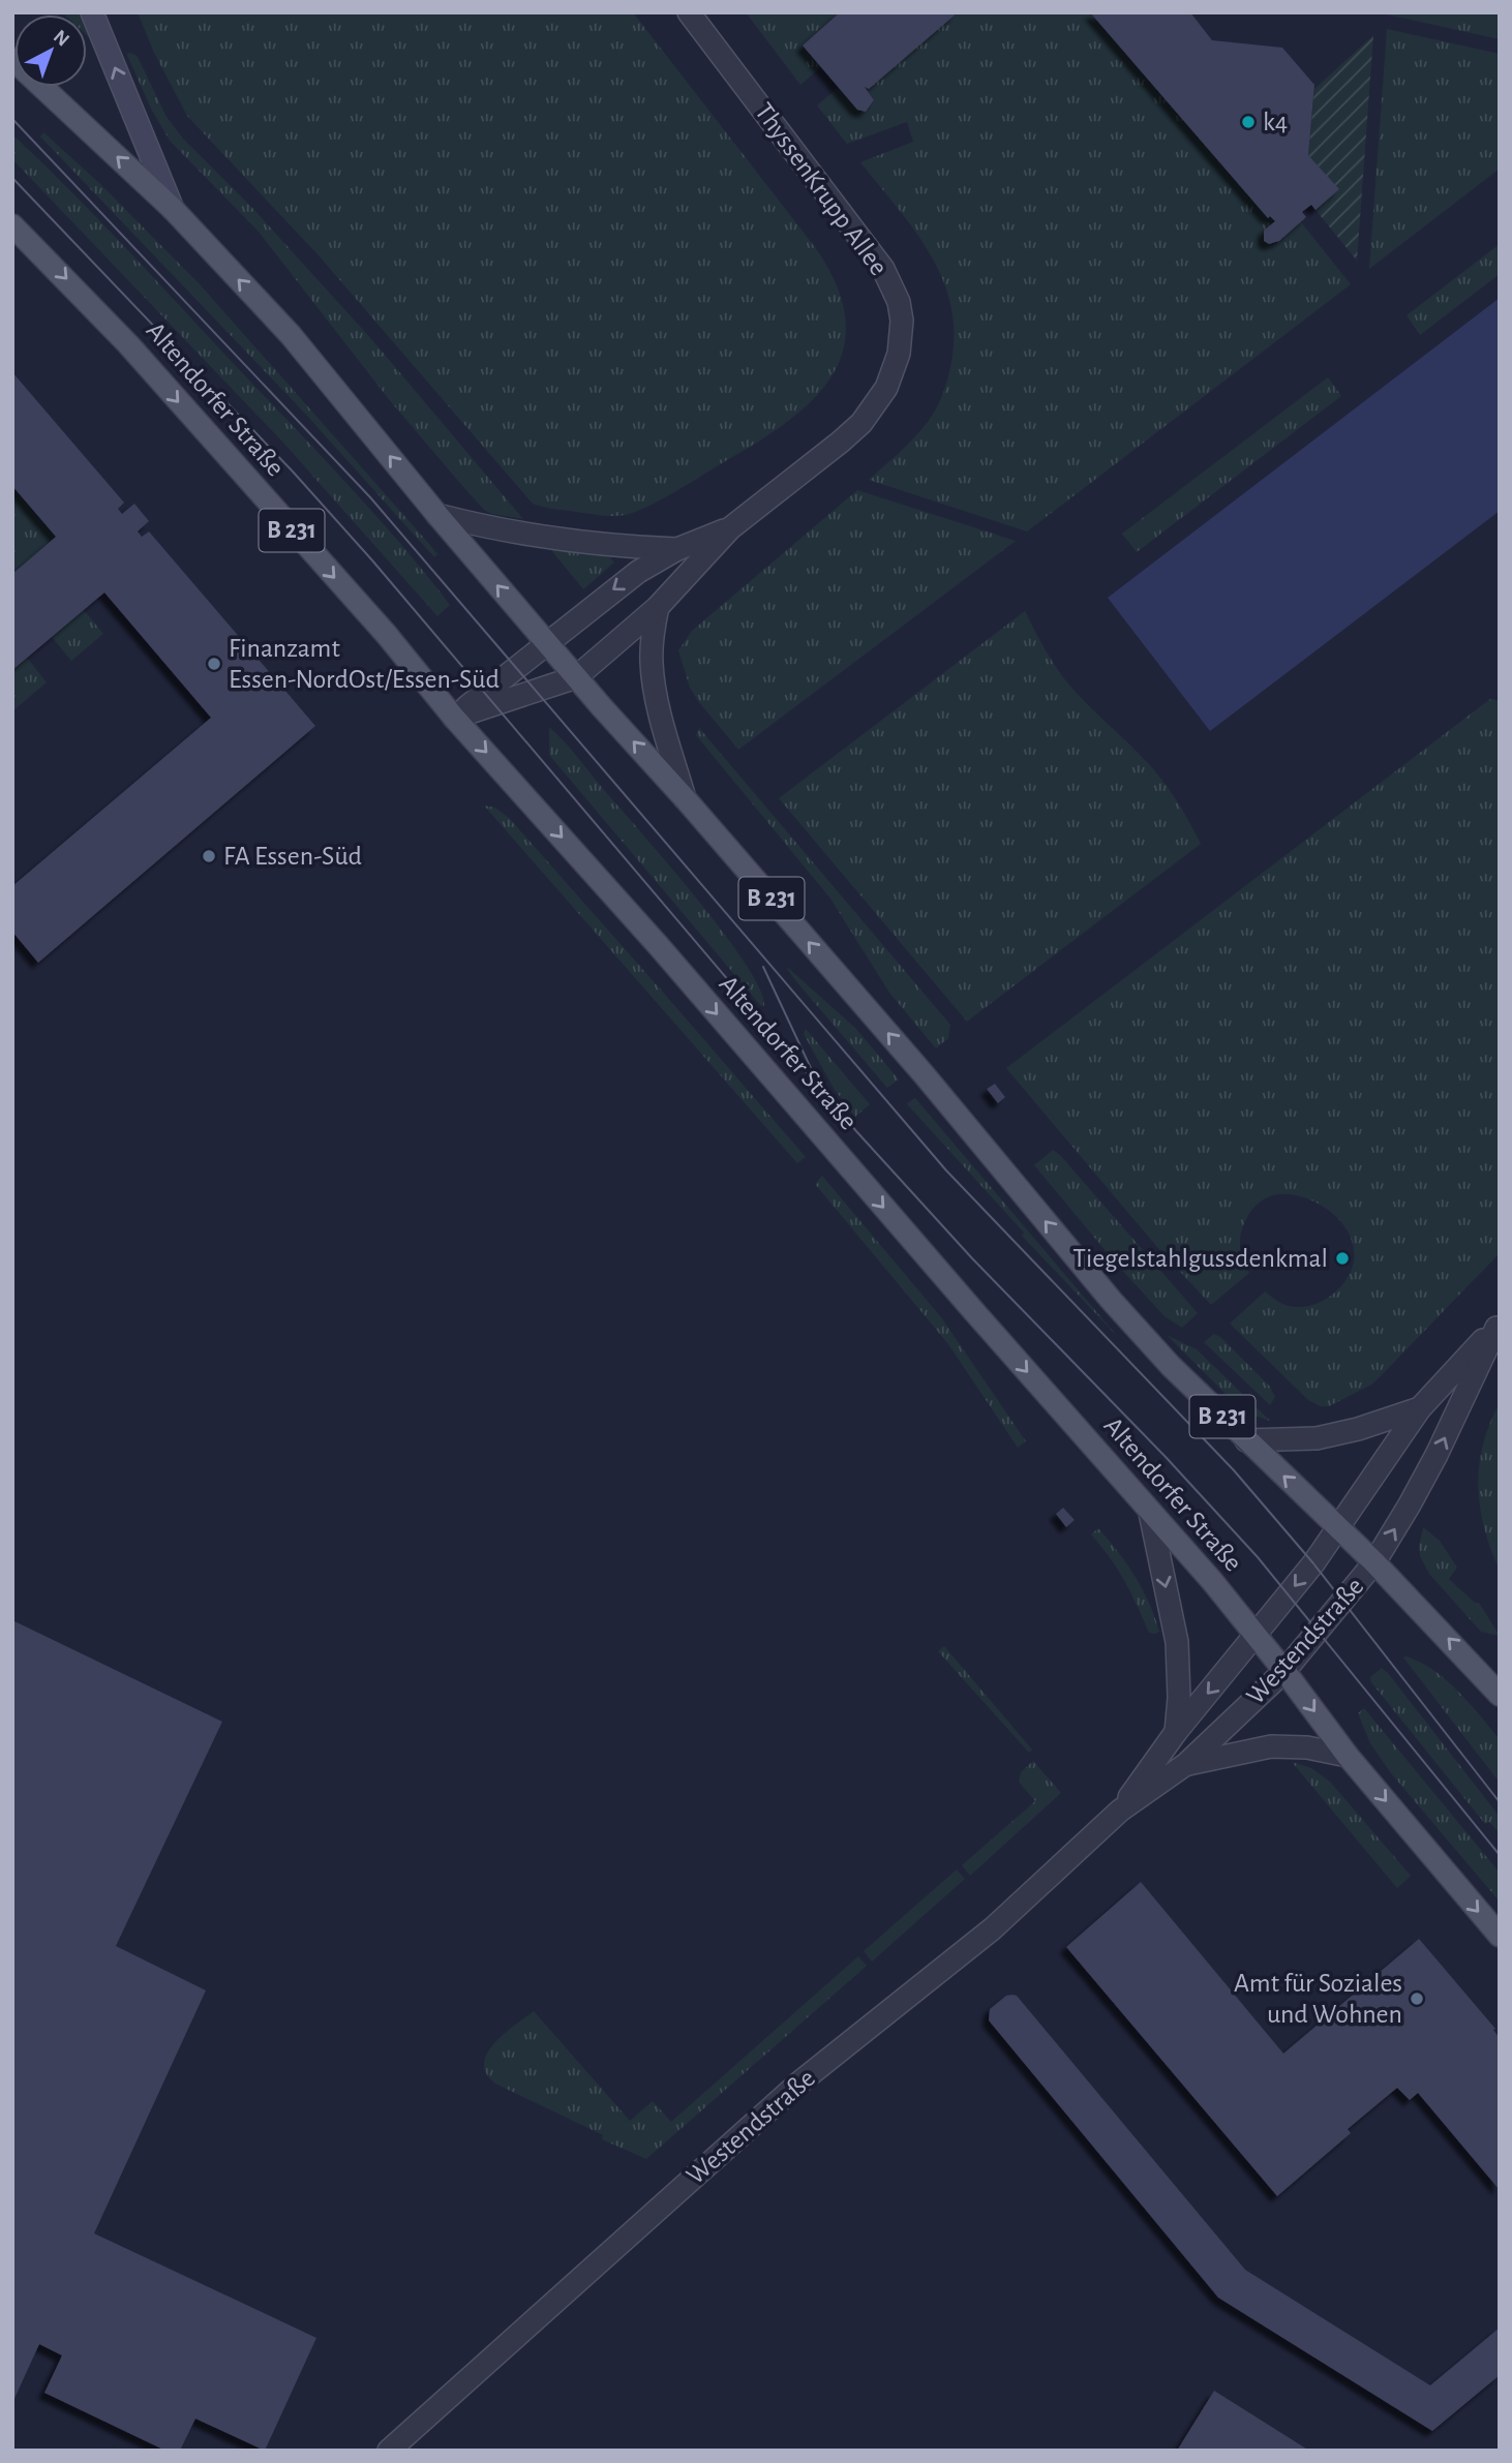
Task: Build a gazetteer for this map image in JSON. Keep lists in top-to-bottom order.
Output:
{
  "streets": {
    "main road": ["Altendorfer Straße", "B 231"],
    "street": ["ThyssenKrupp Allee", "Westendstraße"]
  },
  "crossings": [
    ["ThyssenKrupp Allee", "Altendorfer Straße"],
    ["ThyssenKrupp Allee", "B 231"],
    ["Altendorfer Straße", "Westendstraße"],
    ["B 231", "Westendstraße"]
  ],
  "places": [
    "k4",
    "Finanzamt Essen-NordOst/Essen-Süd",
    "FA Essen-Süd",
    "Tiegelstahlgussdenkmal",
    "Amt für Soziales und Wohnen"
  ],
  "north": "top right"
}
